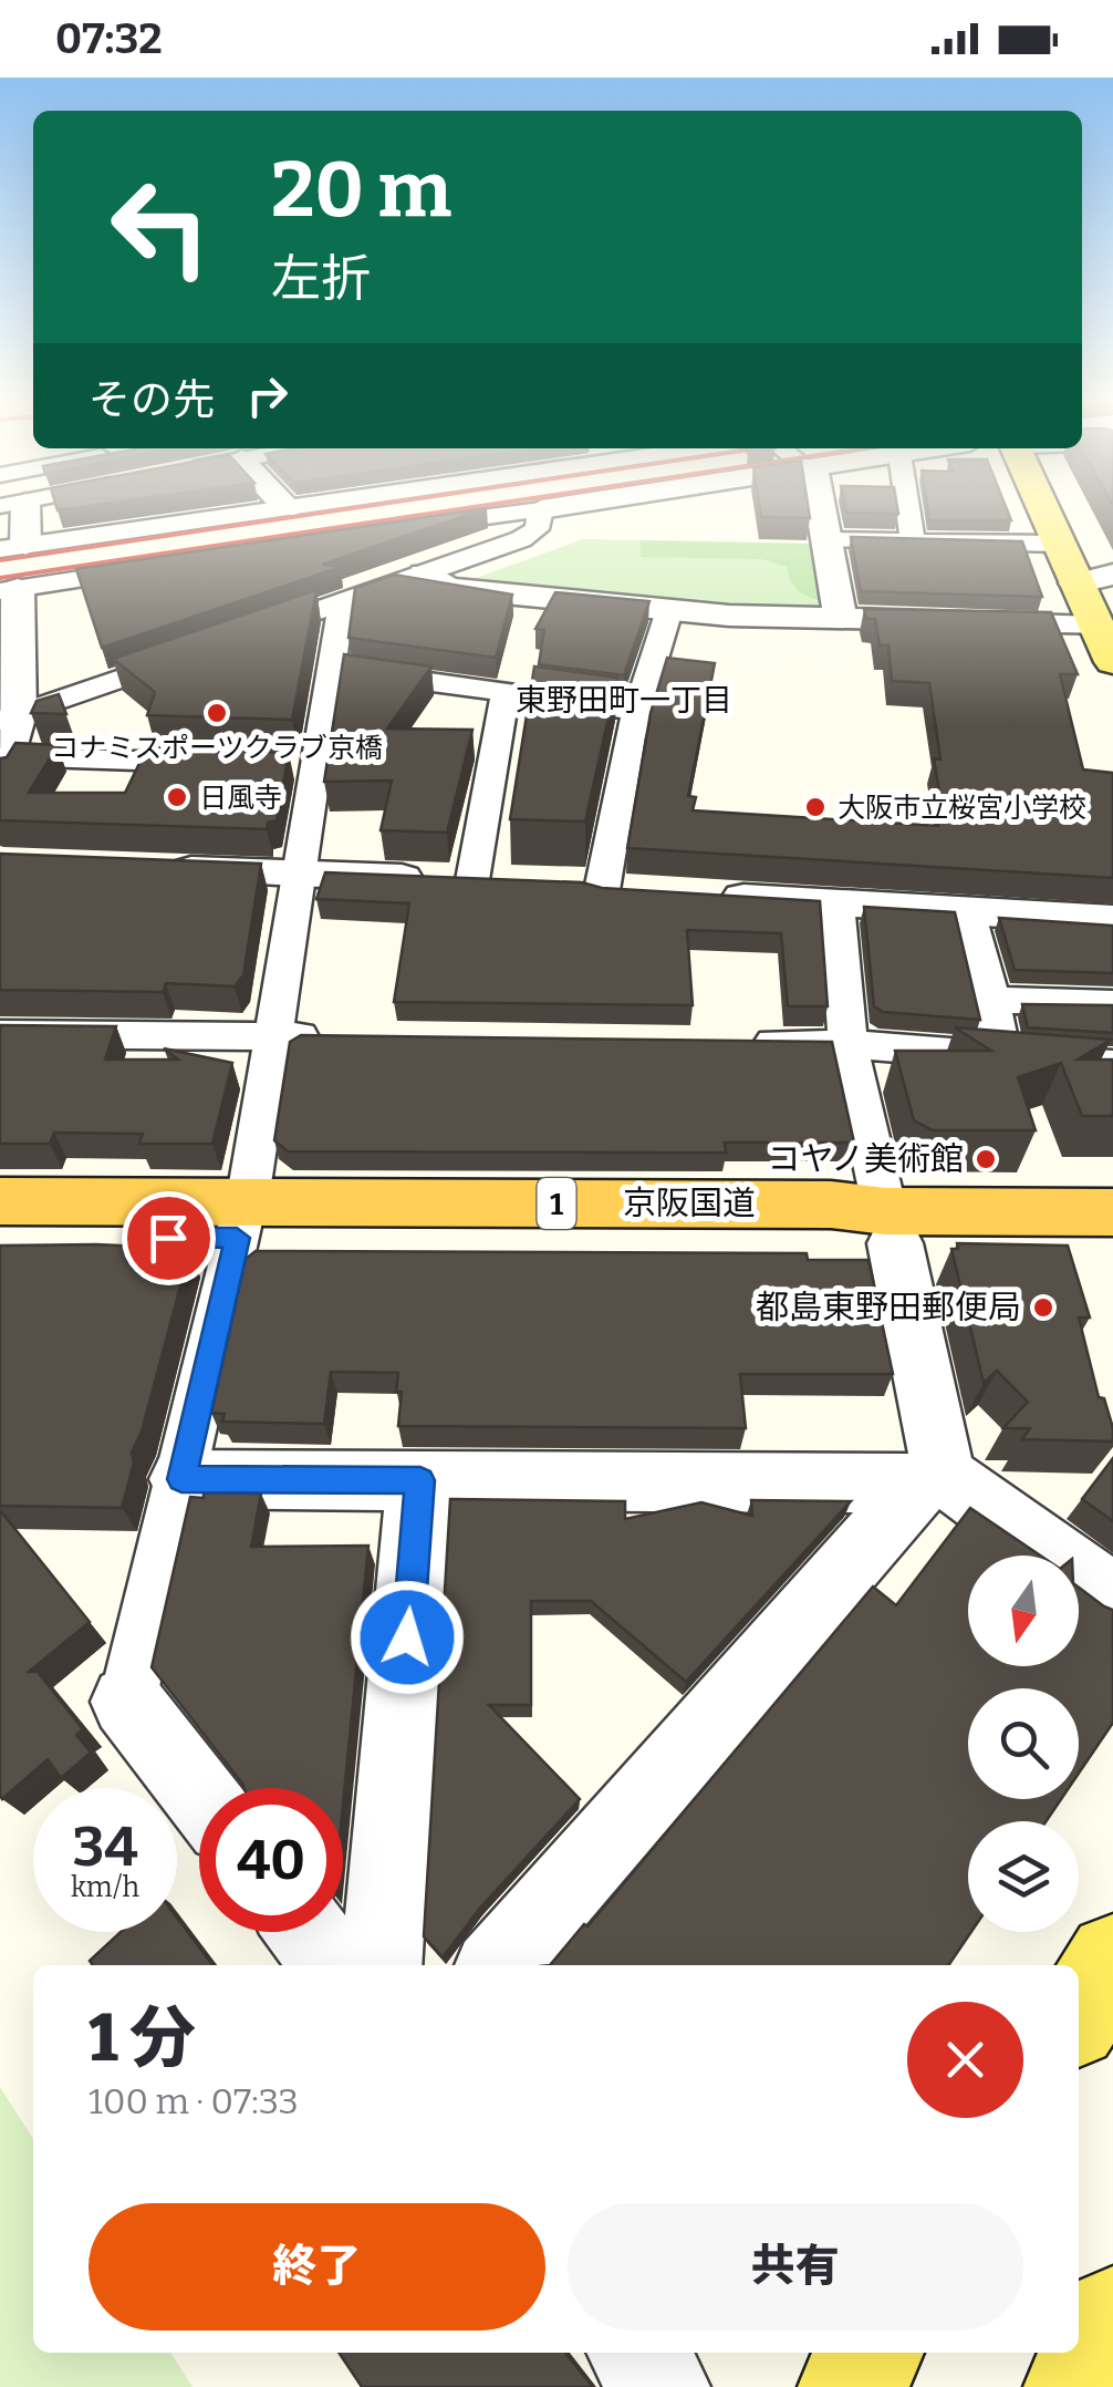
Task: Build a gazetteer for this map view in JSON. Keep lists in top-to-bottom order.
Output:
{
  "streets": {
    "highway": ["1", "京阪国道"]
  },
  "districts": ["東野田町一丁目"],
  "places": [
    "コナミスポーツクラブ京橋",
    "日風寺",
    "大阪市立桜宮小学校",
    "コヤノ美術館",
    "都島東野田郵便局"
  ],
  "north": "bottom",
  "page": {
    "status": "07:32",
    "turn": ["20 m", "左折"],
    "then": "その先",
    "speed": "34 km/h",
    "limit": "40",
    "heading": ["1 分", "100 m · 07:33"],
    "buttons": ["終了", "共有"]
  }
}
